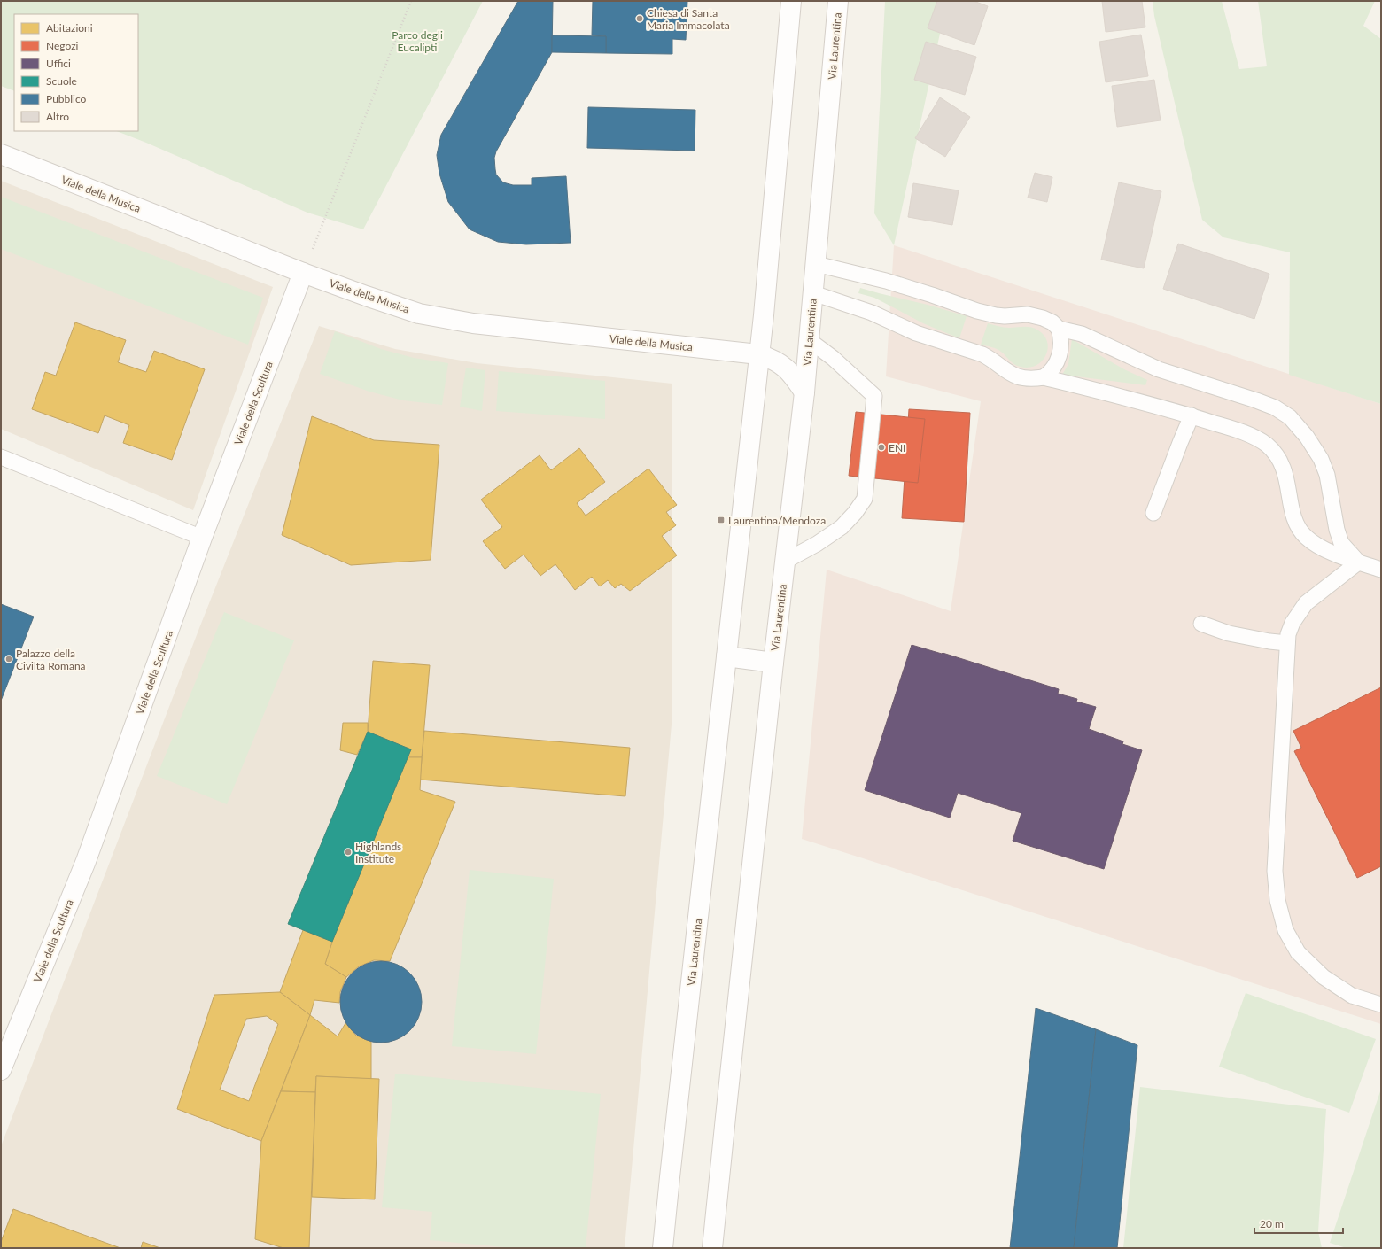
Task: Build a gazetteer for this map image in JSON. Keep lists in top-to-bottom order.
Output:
{
  "streets": {
    "main road": ["Via Laurentina", "Viale della Musica", "Viale della Scultura"]
  },
  "crossings": [
    ["Via Laurentina", "Viale della Musica"],
    ["Viale della Musica", "Viale della Scultura"]
  ],
  "parks": ["Parco degli Eucalipti"],
  "places": {
    "other": [
      "Chiesa di Santa Maria Immacolata",
      "ENI",
      "Palazzo della Civiltà Romana",
      "Highlands Institute"
    ],
    "transit": ["Laurentina/Mendoza"]
  },
  "legend": [
    "Abitazioni",
    "Negozi",
    "Uffici",
    "Scuole",
    "Pubblico",
    "Altro"
  ],
  "scale_bar": "20 m"
}
